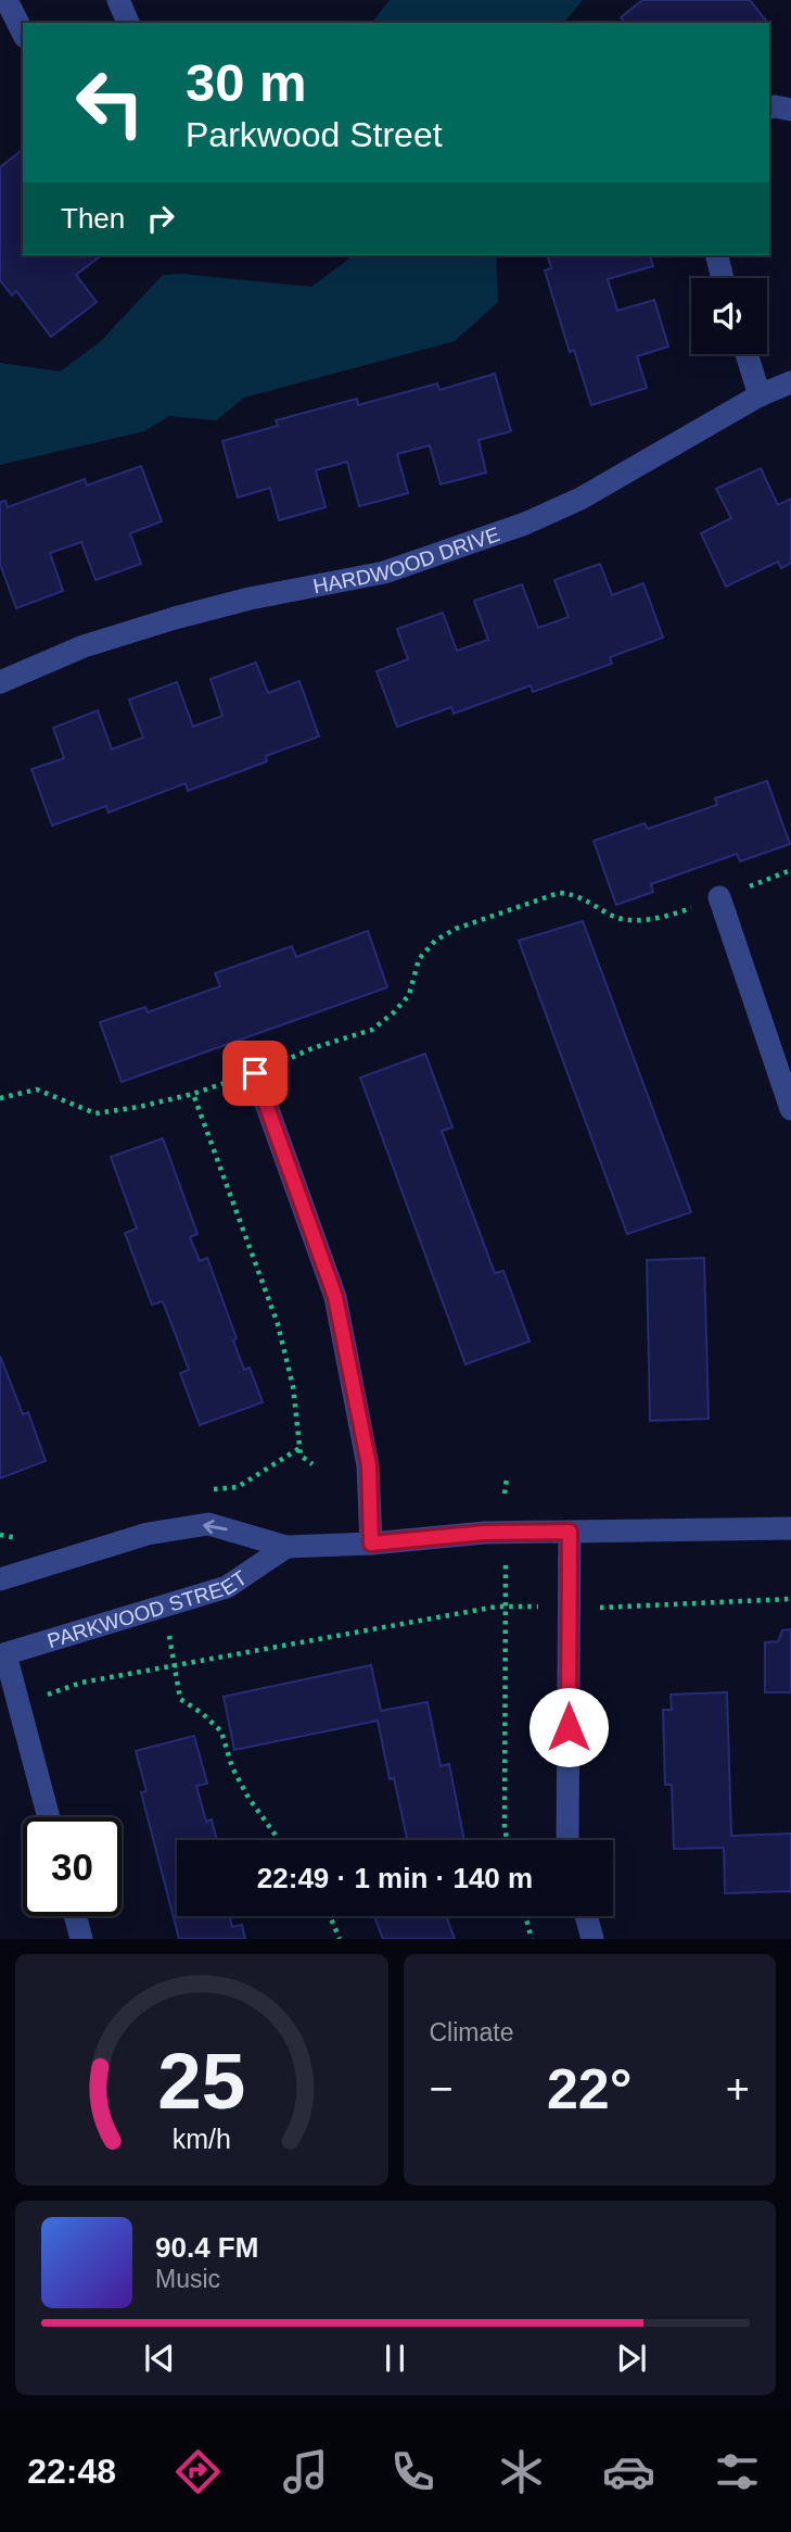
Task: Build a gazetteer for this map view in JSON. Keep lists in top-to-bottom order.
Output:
{
  "streets": {
    "street": ["HARDWOOD DRIVE", "PARKWOOD STREET"]
  },
  "page": {
    "turn": ["30 m", "Parkwood Street"],
    "then": "Then",
    "limit": "30",
    "trip": "22:49 · 1 min · 140 m",
    "tile": "Climate",
    "heat": ["−", "22°", "+"],
    "song": ["90.4 FM", "Music"],
    "tabs": "22:48",
    "gauge": ["25", "km/h"]
  }
}
